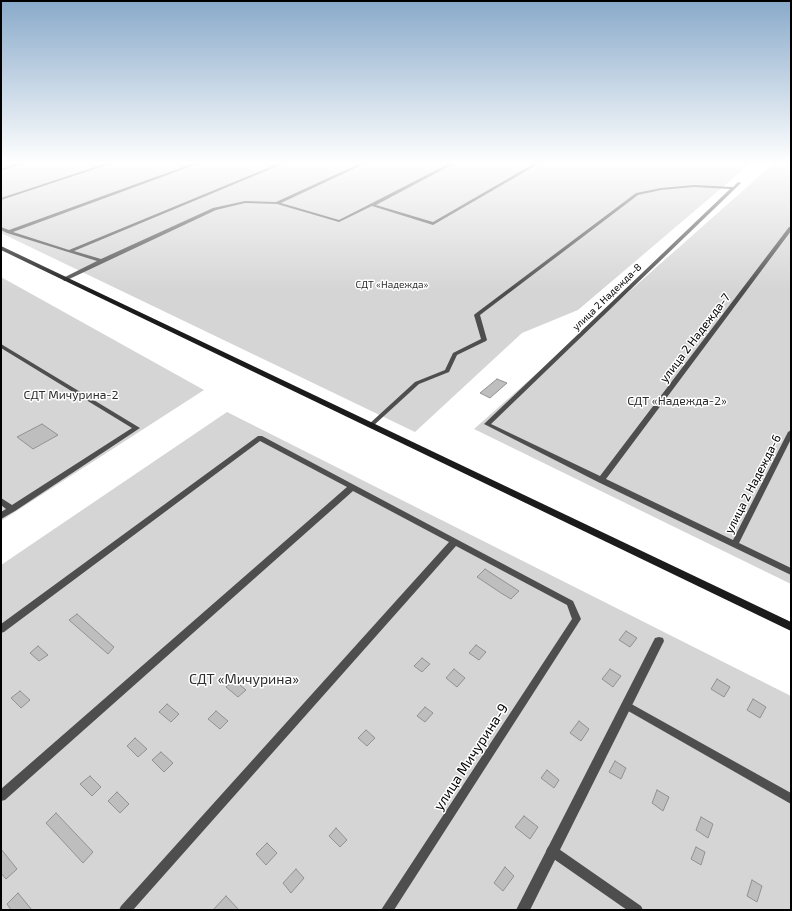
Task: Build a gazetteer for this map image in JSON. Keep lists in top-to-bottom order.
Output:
{
  "streets": {
    "lane": [
      "улица 2 Надежда-8",
      "улица 2 Надежда-7",
      "улица 2 Надежда-6",
      "улица Мичурина-9"
    ]
  },
  "crossings": [
    ["улица 2 Надежда-8", "улица 2 Надежда-7"]
  ],
  "parks": [
    "СДТ «Надежда»",
    "СДТ Мичурина-2",
    "СДТ «Надежда-2»",
    "СДТ «Мичурина»"
  ]
}
